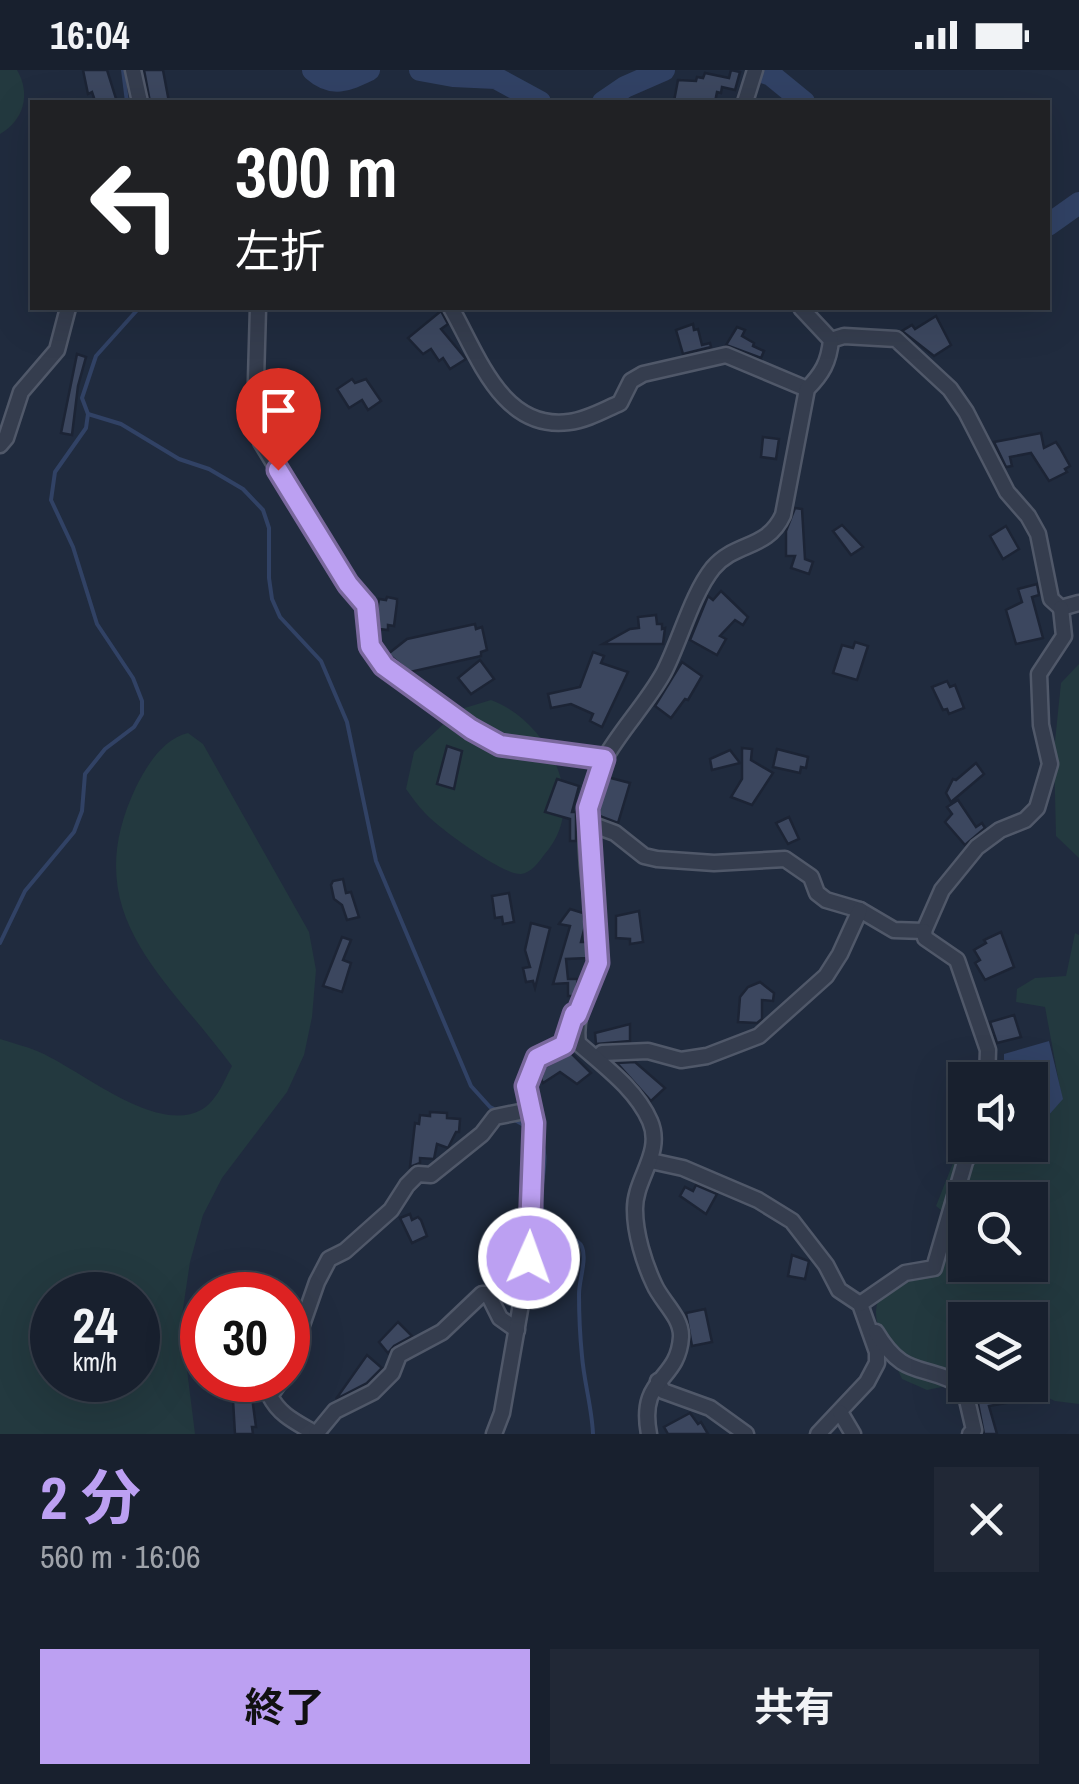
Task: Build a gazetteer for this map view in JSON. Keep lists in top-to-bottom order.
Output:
{
  "page": {
    "status": "16:04",
    "turn": ["300 m", "左折"],
    "speed": "24 km/h",
    "limit": "30",
    "heading": ["2 分", "560 m · 16:06"],
    "buttons": ["終了", "共有"]
  }
}
